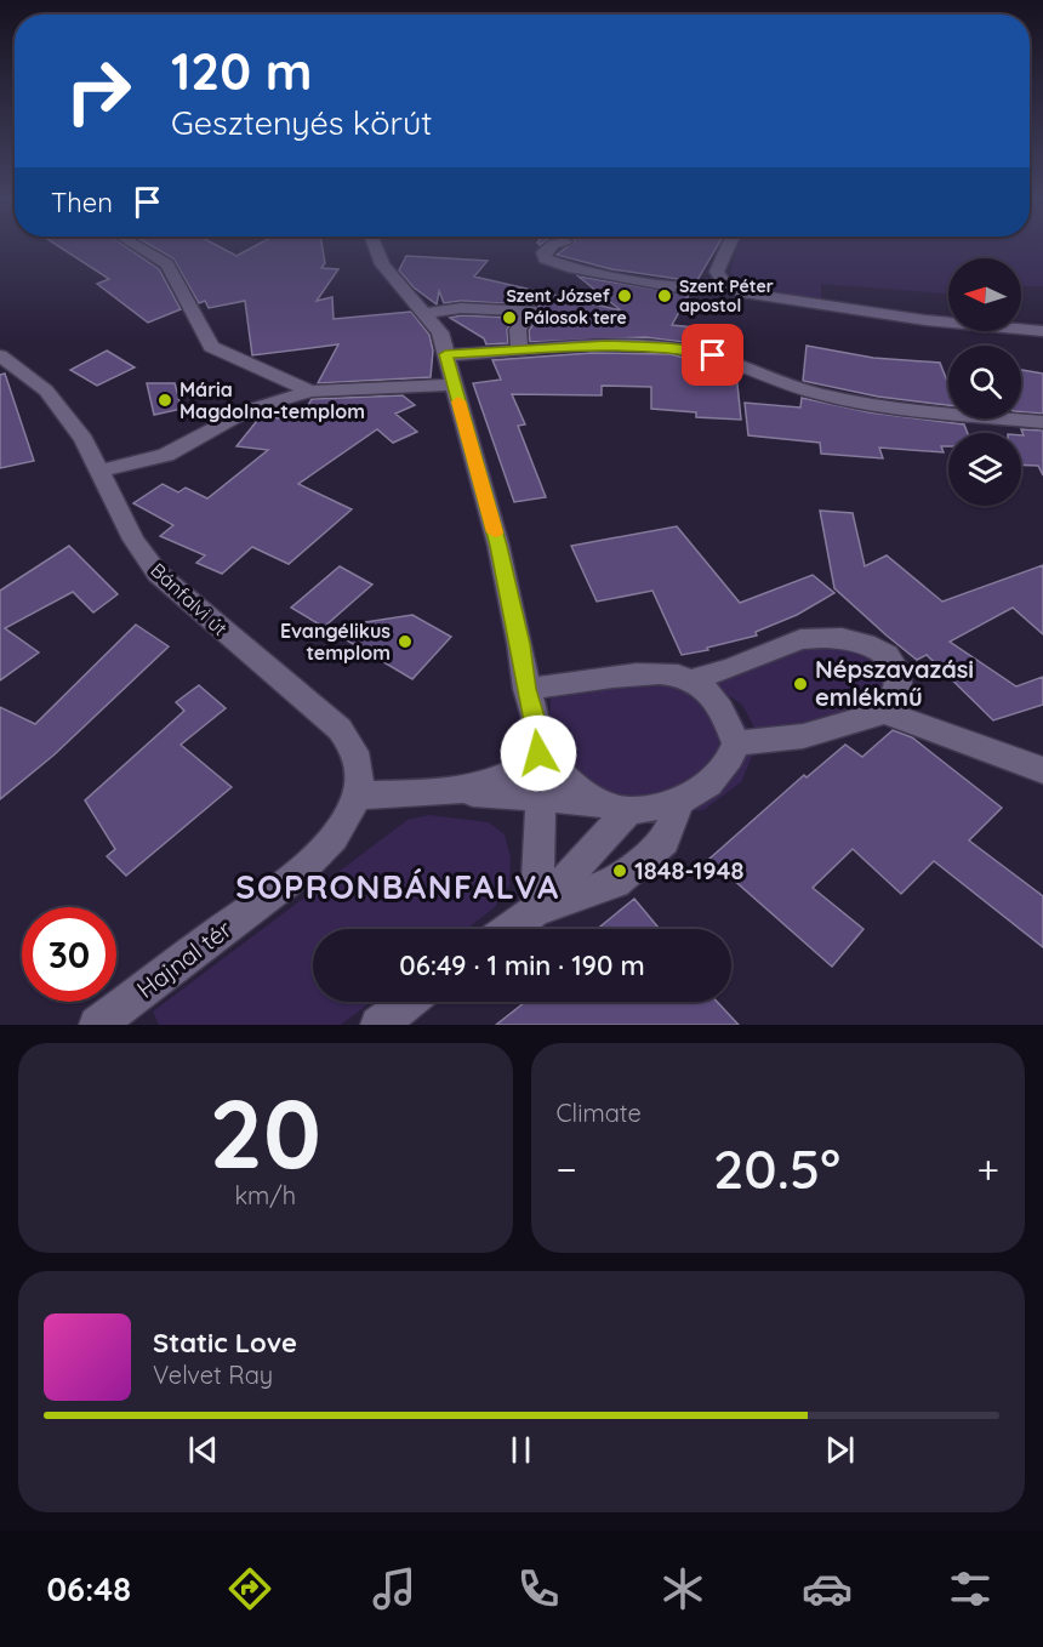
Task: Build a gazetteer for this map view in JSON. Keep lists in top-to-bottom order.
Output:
{
  "streets": {
    "street": ["Bánfalvi út", "Hajnal tér"]
  },
  "crossings": [
    ["Bánfalvi út", "Hajnal tér"]
  ],
  "districts": ["SOPRONBÁNFALVA"],
  "places": [
    "Szent József",
    "Szent Péter apostol",
    "Pálosok tere",
    "Mária Magdolna-templom",
    "Evangélikus templom",
    "Népszavazási emlékmű",
    "1848-1948"
  ],
  "north": "left",
  "page": {
    "turn": ["120 m", "Gesztenyés körút"],
    "then": "Then",
    "limit": "30",
    "trip": "06:49 · 1 min · 190 m",
    "tile": [
      ["20", "km/h"],
      "Climate"
    ],
    "heat": ["−", "20.5°", "+"],
    "song": ["Static Love", "Velvet Ray"],
    "tabs": "06:48"
  }
}
